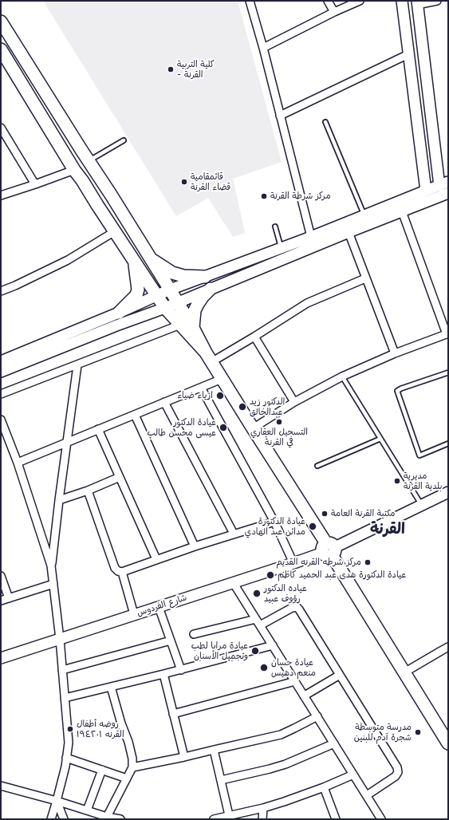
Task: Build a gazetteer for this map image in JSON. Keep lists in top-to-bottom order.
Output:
{
  "streets": {
    "main road": ["شارع الفردوس"]
  },
  "districts": ["القرنة"],
  "places": [
    "كلية التربية - القرنة",
    "قائمقامية قضاء القرنة",
    "مركز شرطة القرنة",
    "ازياء ضياء",
    "الدكتور زيد عبدالخالق",
    "التسجيل العقاري في القرنة",
    "عيادة الدكتور عيسى محسن طالب",
    "مديرية بلدية القرنة",
    "مكتبة القرنة العامة",
    "عيادة الدكتورة مدائن عبد الهادي",
    "مركز شرطه القرنه القديم",
    "عيادة الدكتورة هدى عبد الحميد كاظم",
    "عياده الدكتور رؤوف عبيد",
    "عيادة مرايا لطب وتجميل الأسنان",
    "عيادة حسان منعم دهيس",
    "روضه أطفال القرنه ١٩٤٢٠١",
    "مدرسة متوسطة شجرة آدم للبنين"
  ]
}
